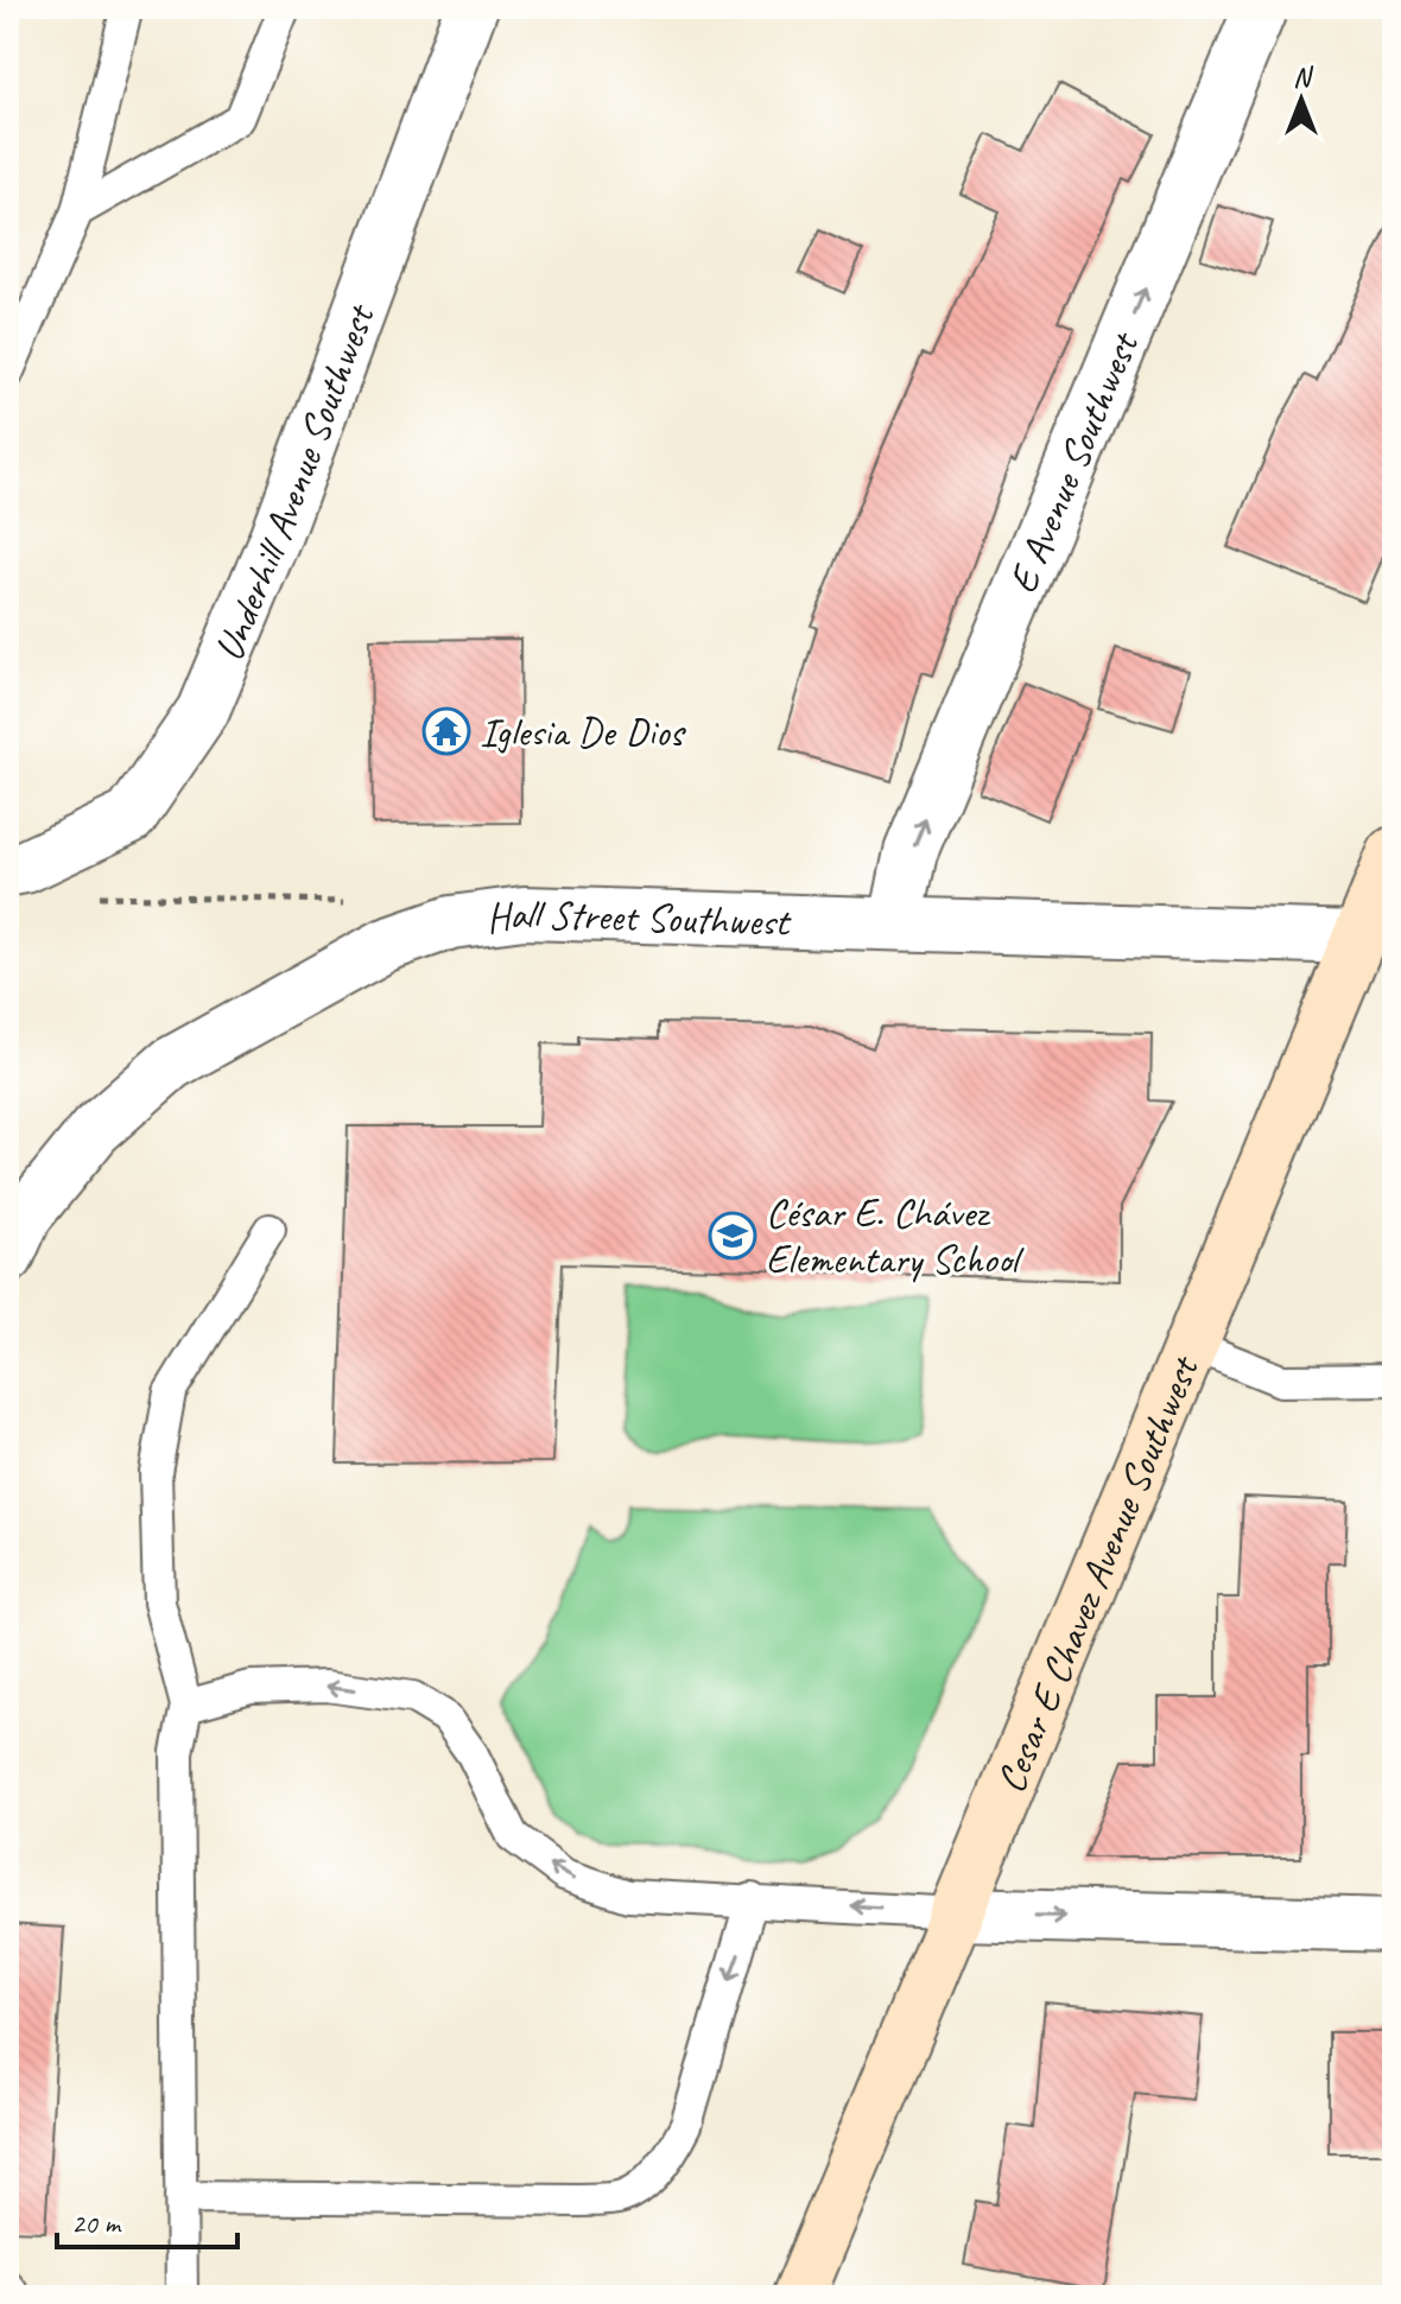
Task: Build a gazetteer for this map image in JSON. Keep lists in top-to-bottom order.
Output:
{
  "streets": {
    "main road": ["Cesar E Chavez Avenue Southwest"],
    "street": ["E Avenue Southwest", "Underhill Avenue Southwest", "Hall Street Southwest"]
  },
  "crossings": [
    ["E Avenue Southwest", "Hall Street Southwest"],
    ["Hall Street Southwest", "Cesar E Chavez Avenue Southwest"]
  ],
  "one_way": ["E Avenue Southwest"],
  "places": {
    "temple": ["Iglesia De Dios"],
    "school or university": ["César E. Chávez Elementary School"]
  },
  "scale_bar": "20 m",
  "north": "top"
}
